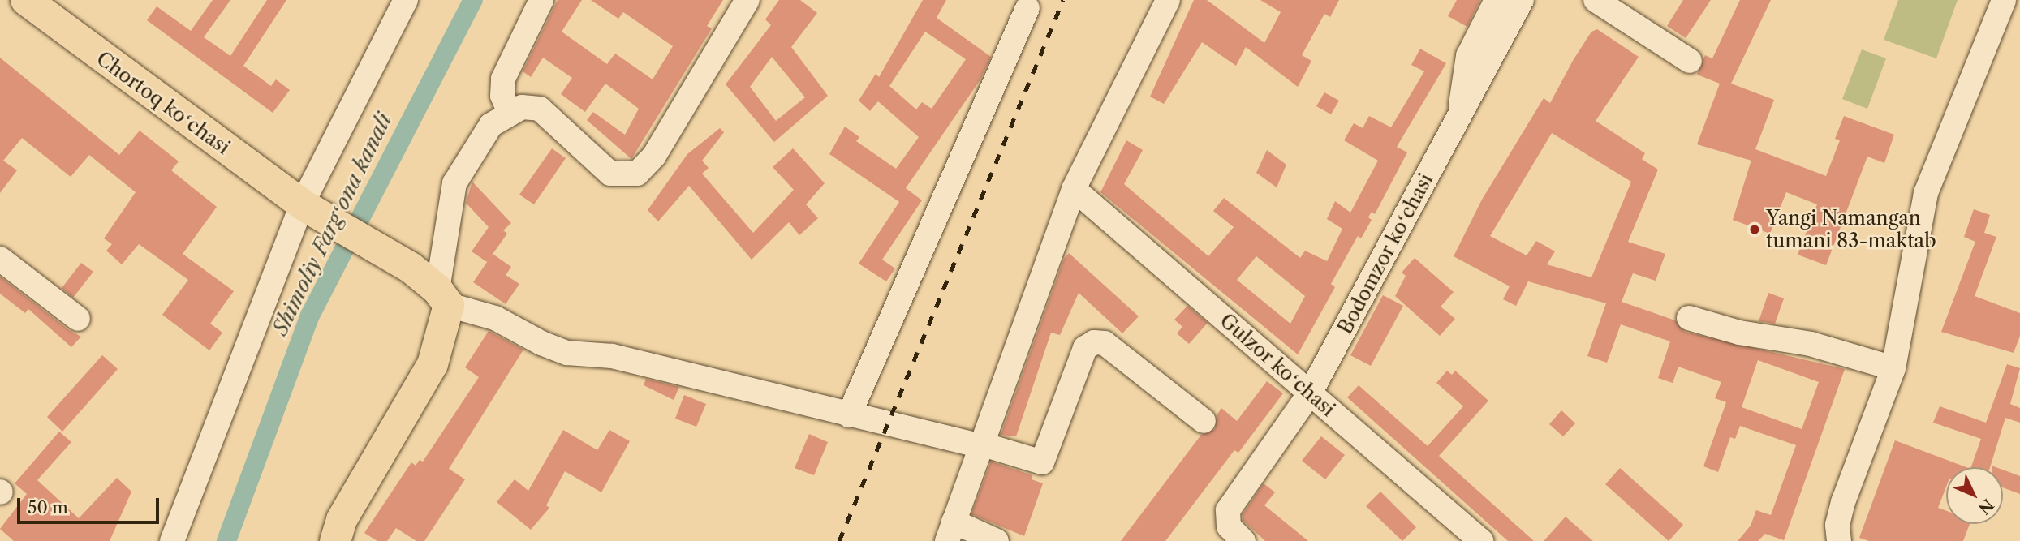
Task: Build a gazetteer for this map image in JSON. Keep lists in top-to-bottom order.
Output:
{
  "streets": {
    "main road": ["Chortoq koʻchasi"],
    "street": ["Bodomzor koʻchasi", "Gulzor koʻchasi"]
  },
  "crossings": [
    ["Bodomzor koʻchasi", "Gulzor koʻchasi"]
  ],
  "water": ["Shimoliy Fargʻona kanali"],
  "places": ["Yangi Namangan tumani 83-maktab"],
  "scale_bar": "50 m",
  "north": "bottom right"
}
